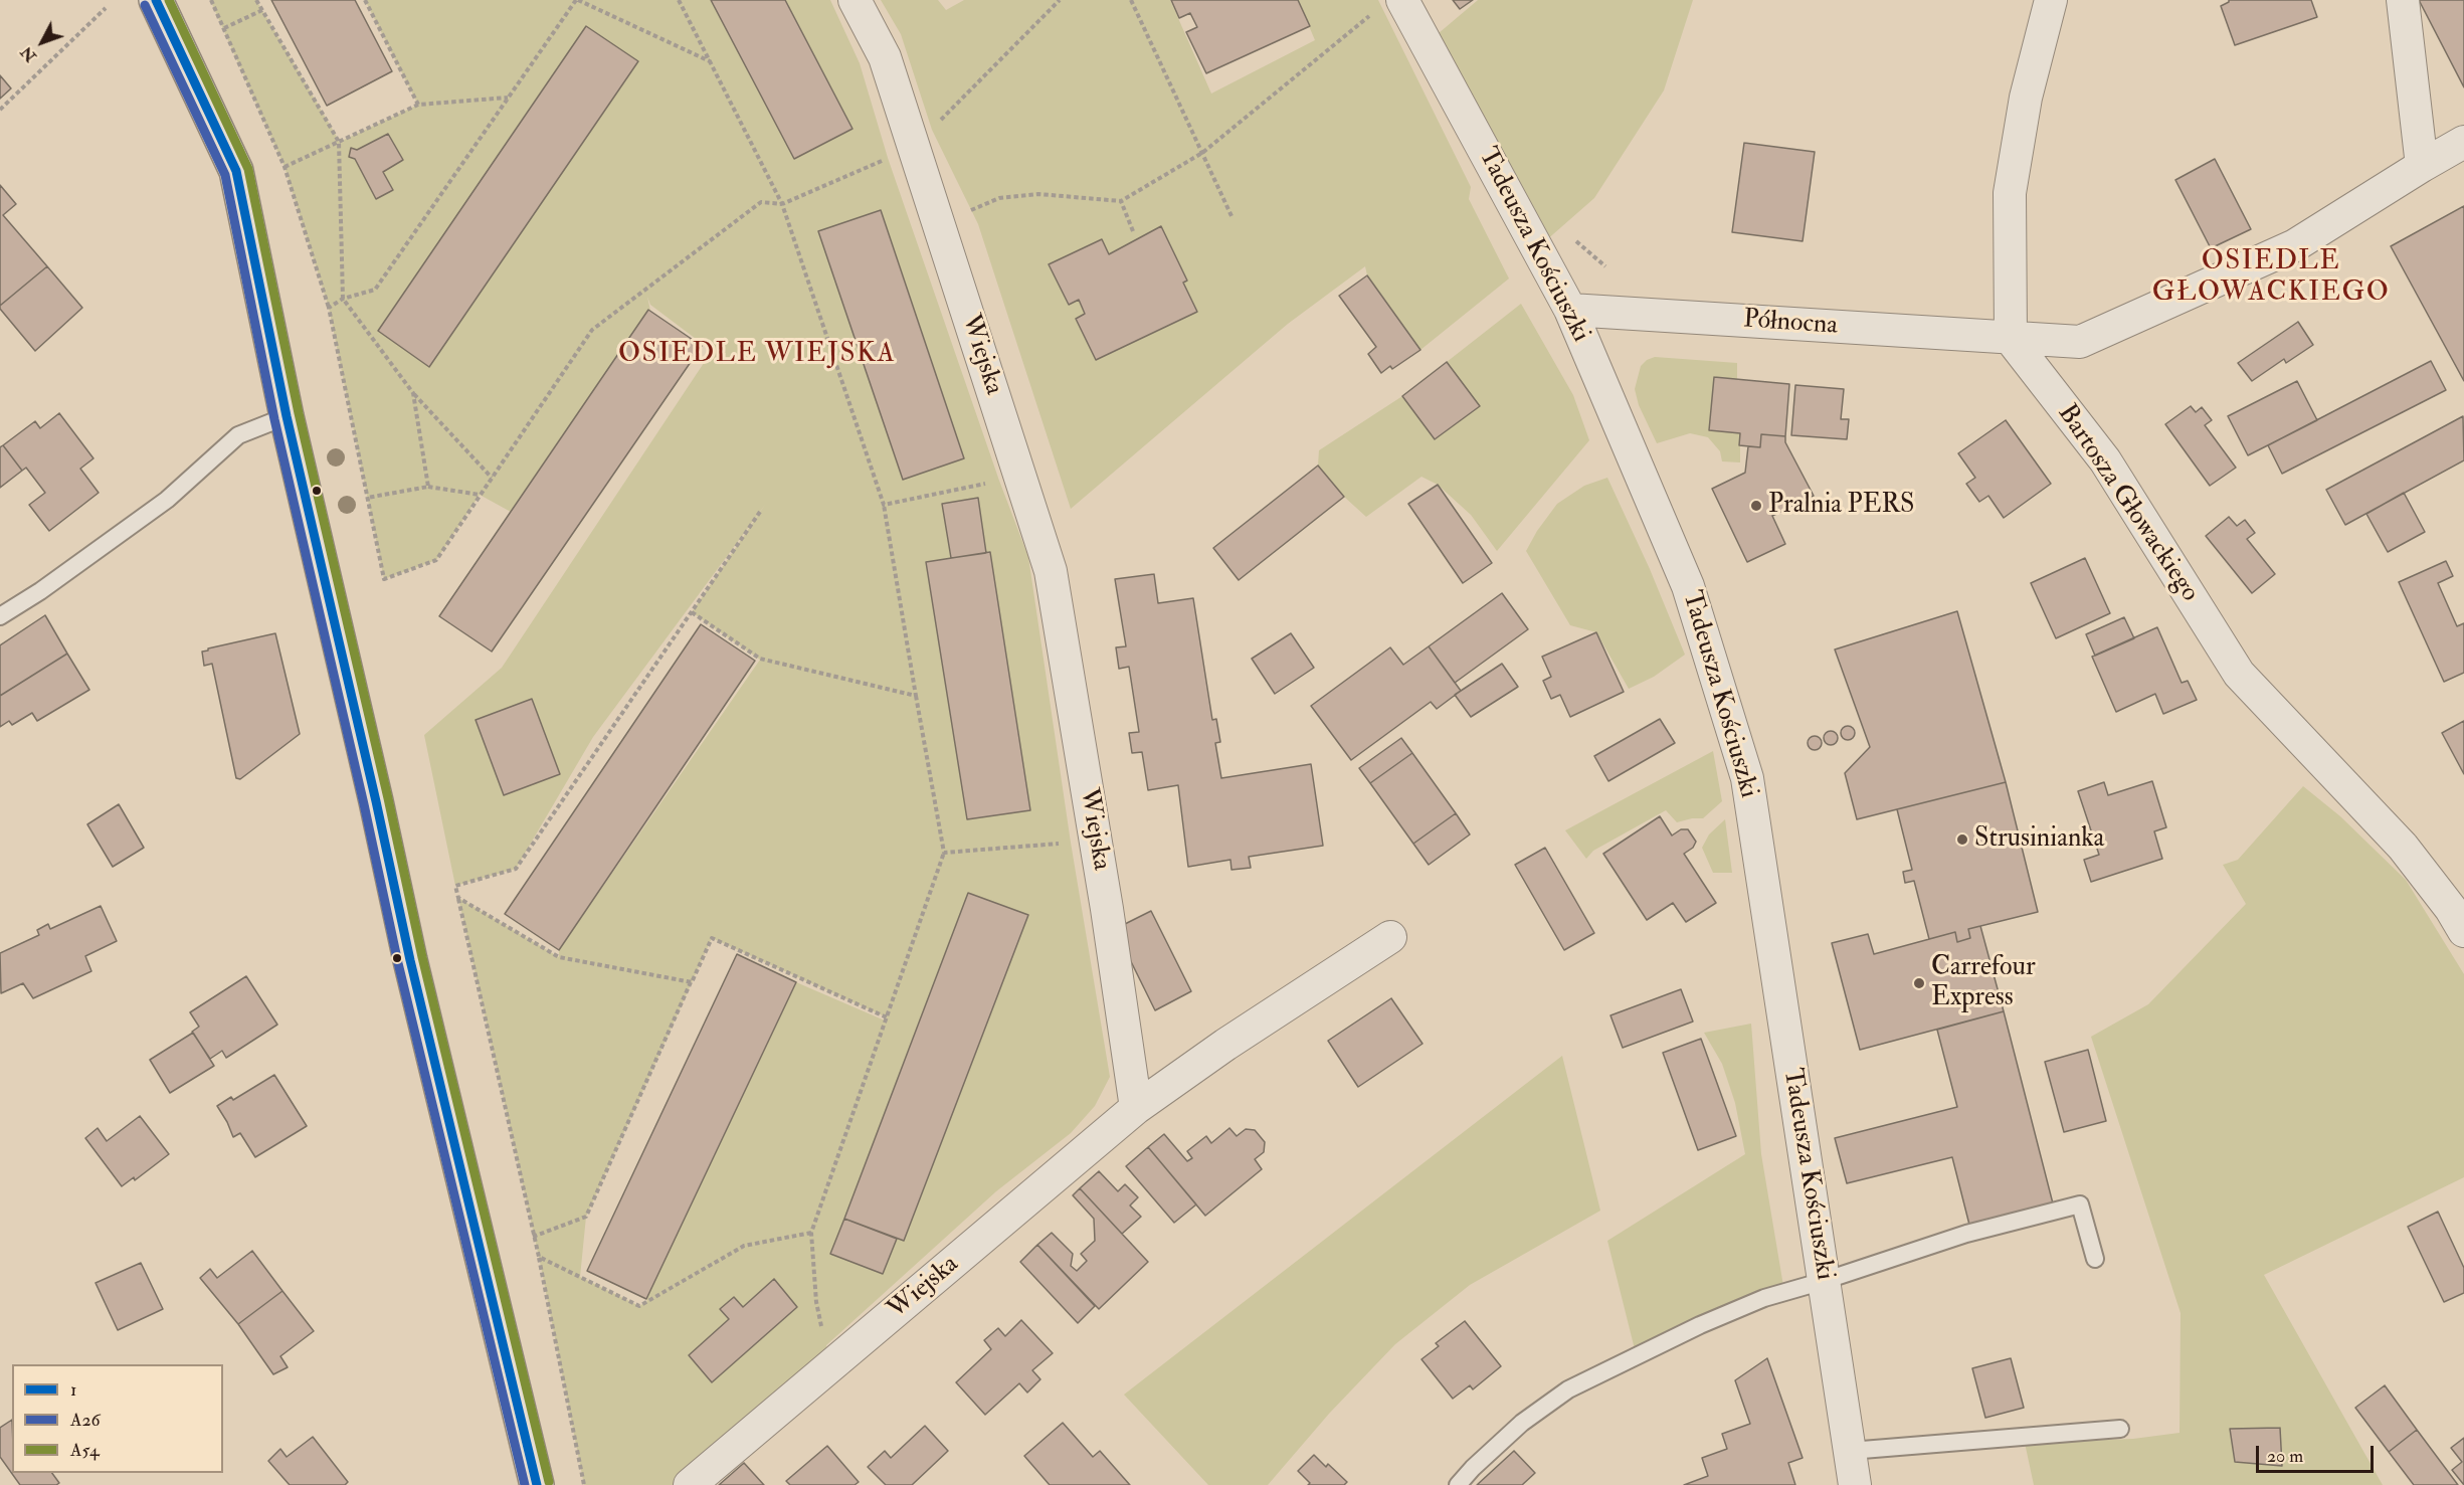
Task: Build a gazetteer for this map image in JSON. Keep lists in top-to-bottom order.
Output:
{
  "streets": {
    "street": [
      "Tadeusza Kościuszki",
      "Północna",
      "Wiejska",
      "Bartosza Głowackiego"
    ]
  },
  "crossings": [
    ["Tadeusza Kościuszki", "Północna"],
    ["Północna", "Bartosza Głowackiego"]
  ],
  "districts": ["OSIEDLE GŁOWACKIEGO", "OSIEDLE WIEJSKA"],
  "places": ["Pralnia PERS", "Strusinianka", "Carrefour Express"],
  "lines": ["transit line 1", "transit line A54", "transit line A26"],
  "legend": ["1", "A26", "A54"],
  "scale_bar": "20 m",
  "north": "bottom left"
}
